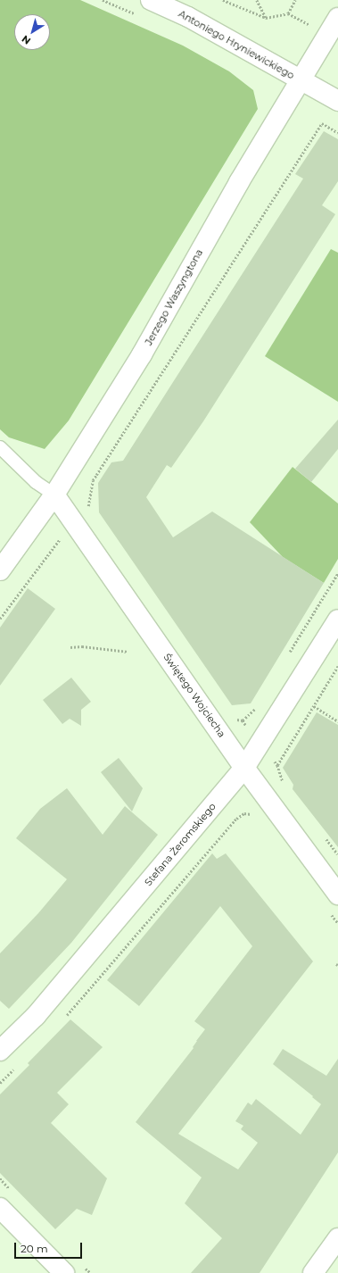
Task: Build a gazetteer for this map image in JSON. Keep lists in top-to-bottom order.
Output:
{
  "streets": {
    "street": [
      "Antoniego Hryniewickiego",
      "Jerzego Waszyngtona",
      "Świętego Wojciecha",
      "Stefana Żeromskiego"
    ]
  },
  "crossings": [
    ["Antoniego Hryniewickiego", "Jerzego Waszyngtona"],
    ["Jerzego Waszyngtona", "Świętego Wojciecha"],
    ["Świętego Wojciecha", "Stefana Żeromskiego"]
  ],
  "scale_bar": "20 m",
  "north": "bottom left"
}
